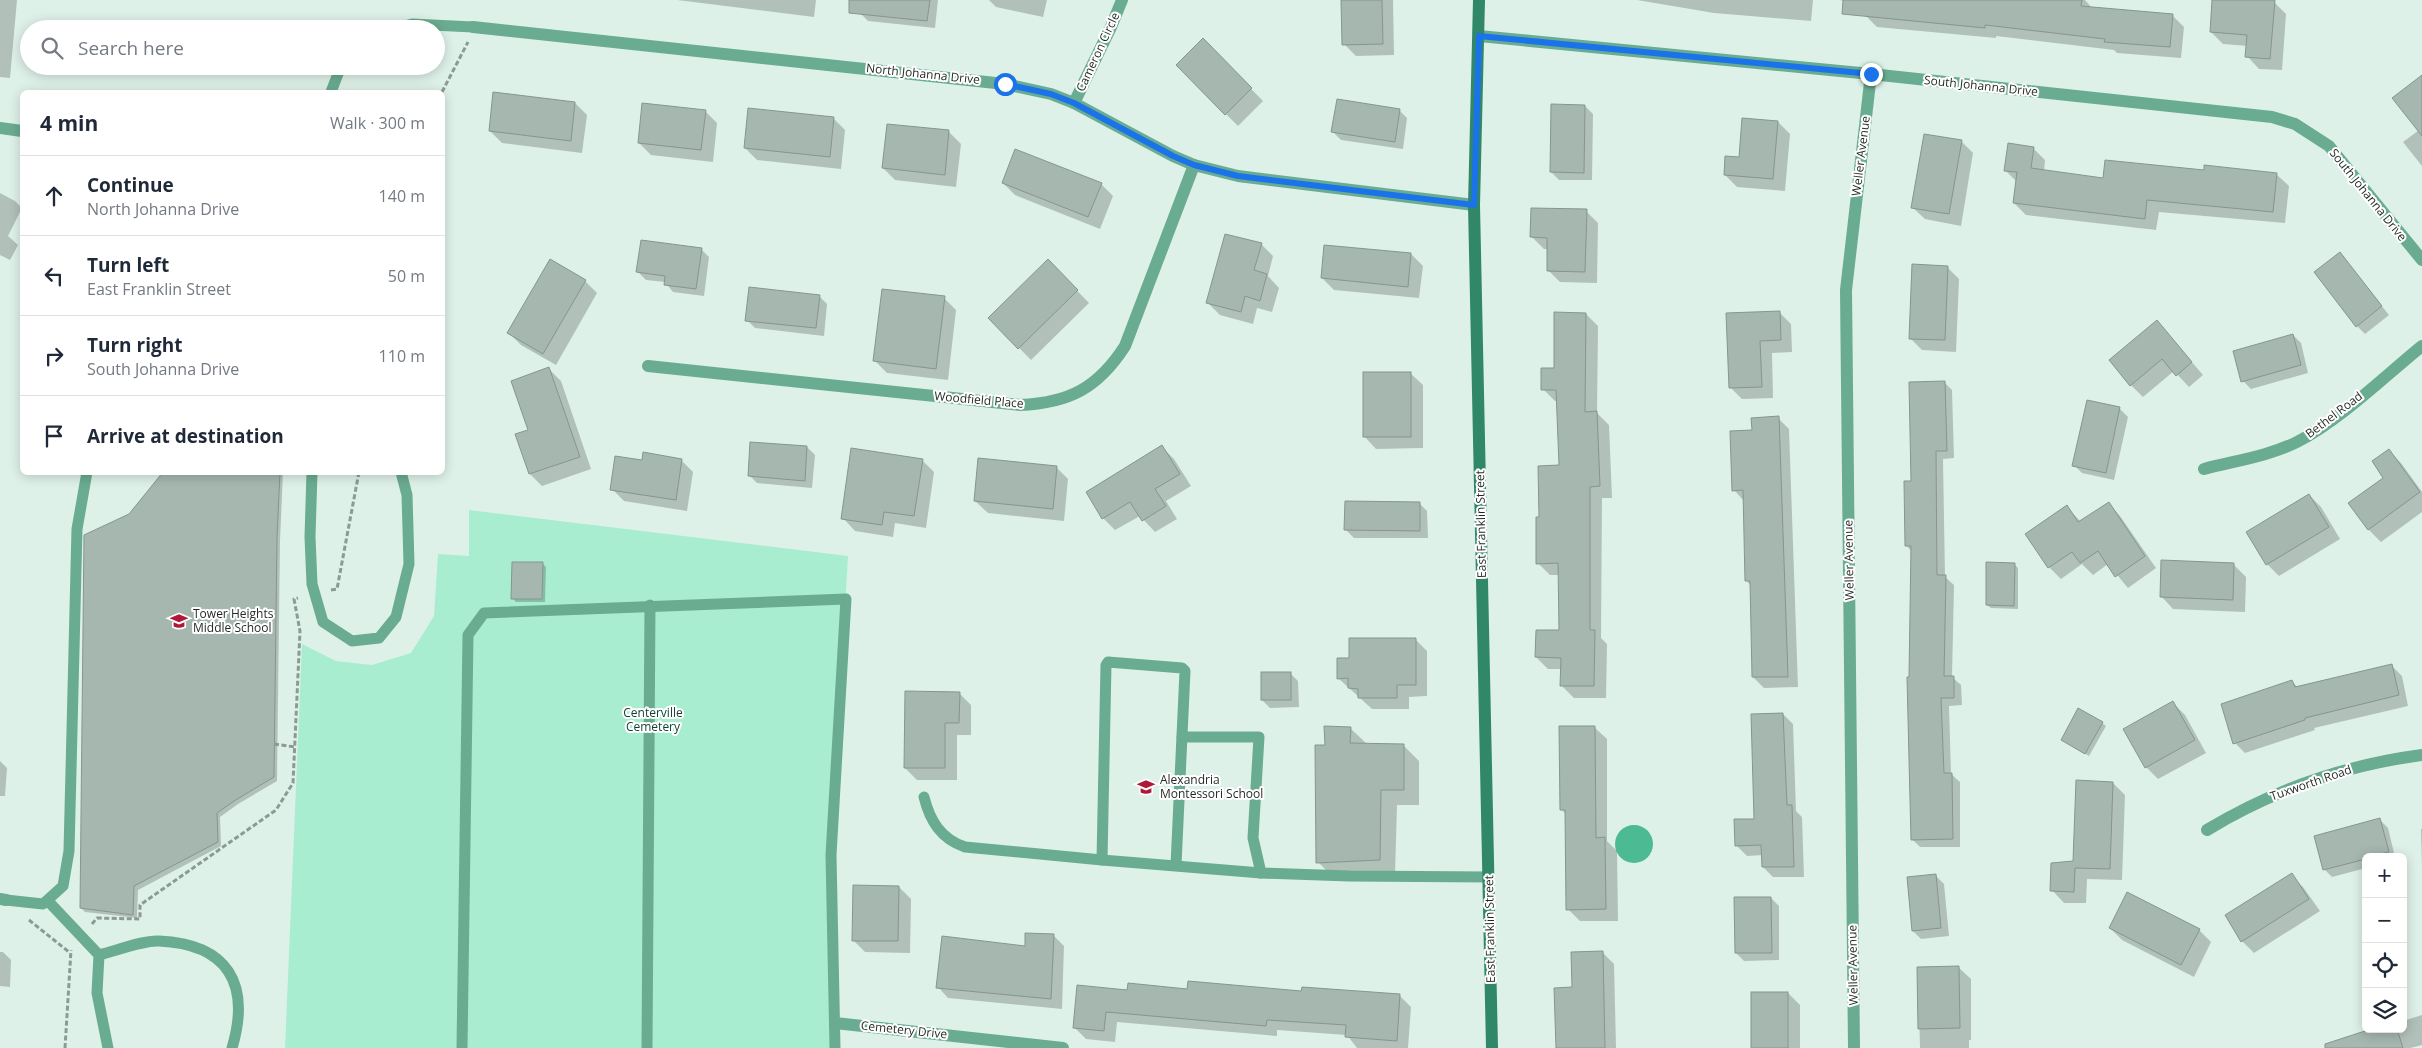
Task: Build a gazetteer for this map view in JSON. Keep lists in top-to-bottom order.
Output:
{
  "streets": {
    "street": [
      "Cameron Circle",
      "North Johanna Drive",
      "South Johanna Drive",
      "Weller Avenue",
      "Woodfield Place",
      "Bethel Road",
      "East Franklin Street",
      "Tuxworth Road",
      "Cemetery Drive"
    ]
  },
  "crossings": [
    ["Cameron Circle", "North Johanna Drive"],
    ["North Johanna Drive", "Woodfield Place"],
    ["North Johanna Drive", "East Franklin Street"],
    ["South Johanna Drive", "Weller Avenue"],
    ["South Johanna Drive", "East Franklin Street"]
  ],
  "parks": ["Centerville Cemetery"],
  "places": {
    "school or university": ["Tower Heights Middle School", "Alexandria Montessori School"]
  },
  "page": {
    "search": "Search here",
    "heading": ["4 min", "Walk · 300 m"],
    "list": [
      ["Continue", "North Johanna Drive", "140 m"],
      ["Turn left", "East Franklin Street", "50 m"],
      ["Turn right", "South Johanna Drive", "110 m"],
      "Arrive at destination"
    ],
    "map_buttons": ["+", "−"]
  }
}
